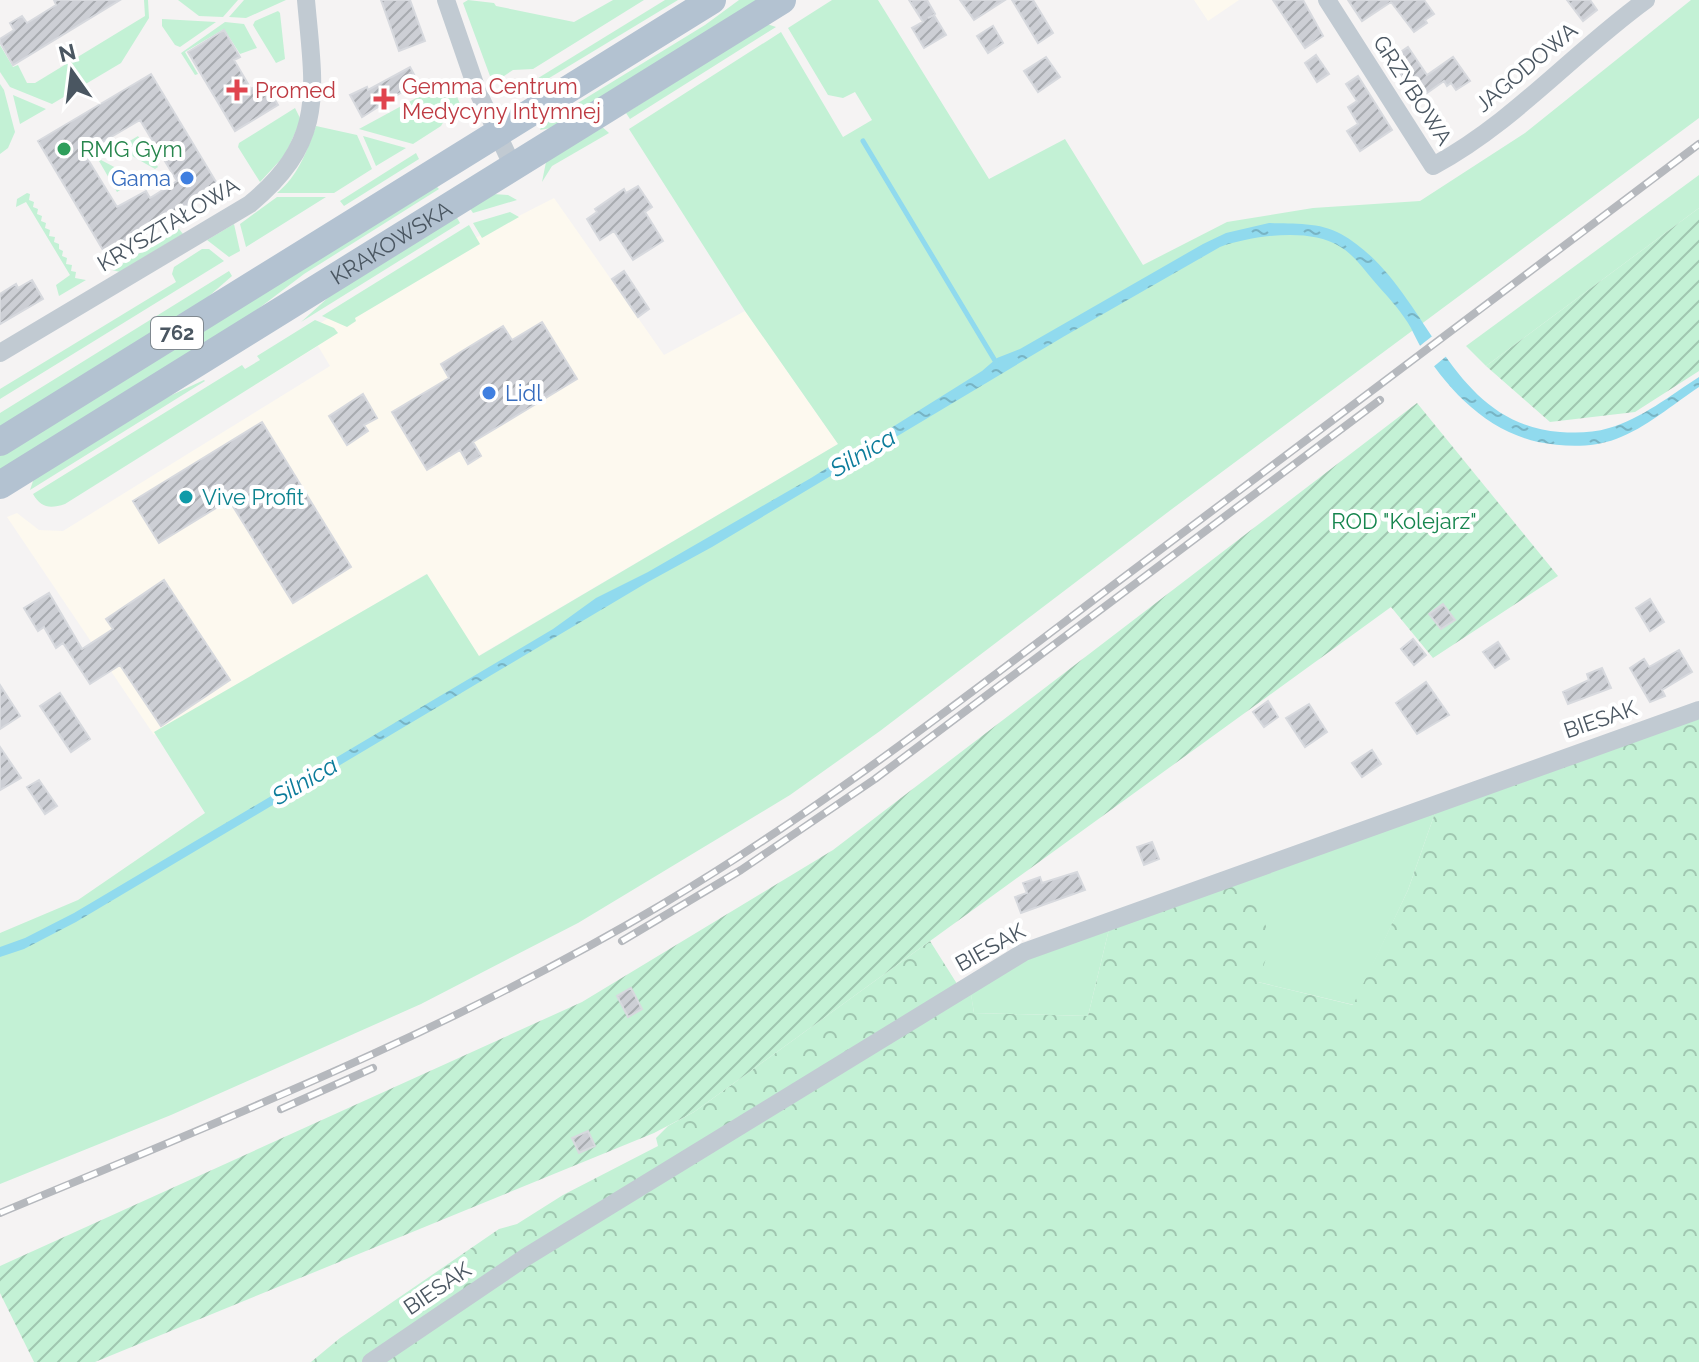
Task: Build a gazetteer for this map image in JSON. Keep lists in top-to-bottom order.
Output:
{
  "streets": {
    "main road": ["KRAKOWSKA", "762"],
    "street": [
      "JAGODOWA",
      "GRZYBOWA",
      "KRYSZTAŁOWA",
      "BIESAK"
    ]
  },
  "crossings": [
    ["JAGODOWA", "GRZYBOWA"]
  ],
  "water": ["Silnica"],
  "parks": ["ROD \"Kolejarz\""],
  "places": {
    "health": ["Promed", "Gemma Centrum Medycyny Intymnej"],
    "other": [
      "RMG Gym",
      "Gama",
      "Lidl",
      "Vive Profit"
    ]
  },
  "north": "top"
}
